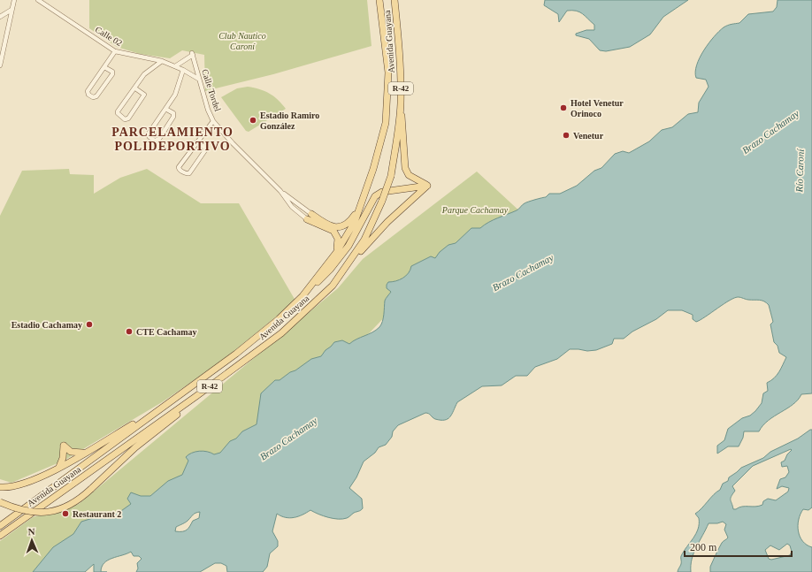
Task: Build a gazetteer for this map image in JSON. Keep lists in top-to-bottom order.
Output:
{
  "streets": {
    "main road": ["Avenida Guayana", "R-42"],
    "street": ["Calle 02", "Calle Tordel"]
  },
  "crossings": [
    ["Calle 02", "Calle Tordel"]
  ],
  "districts": ["PARCELAMIENTO POLIDEPORTIVO"],
  "water": ["Brazo Cachamay", "Río Caroní"],
  "parks": ["Club Nautico Caroní", "Parque Cachamay"],
  "places": [
    "Hotel Venetur Orinoco",
    "Estadio Ramiro González",
    "Venetur",
    "Estadio Cachamay",
    "CTE Cachamay",
    "Restaurant 2"
  ],
  "scale_bar": "200 m",
  "north": "top"
}
